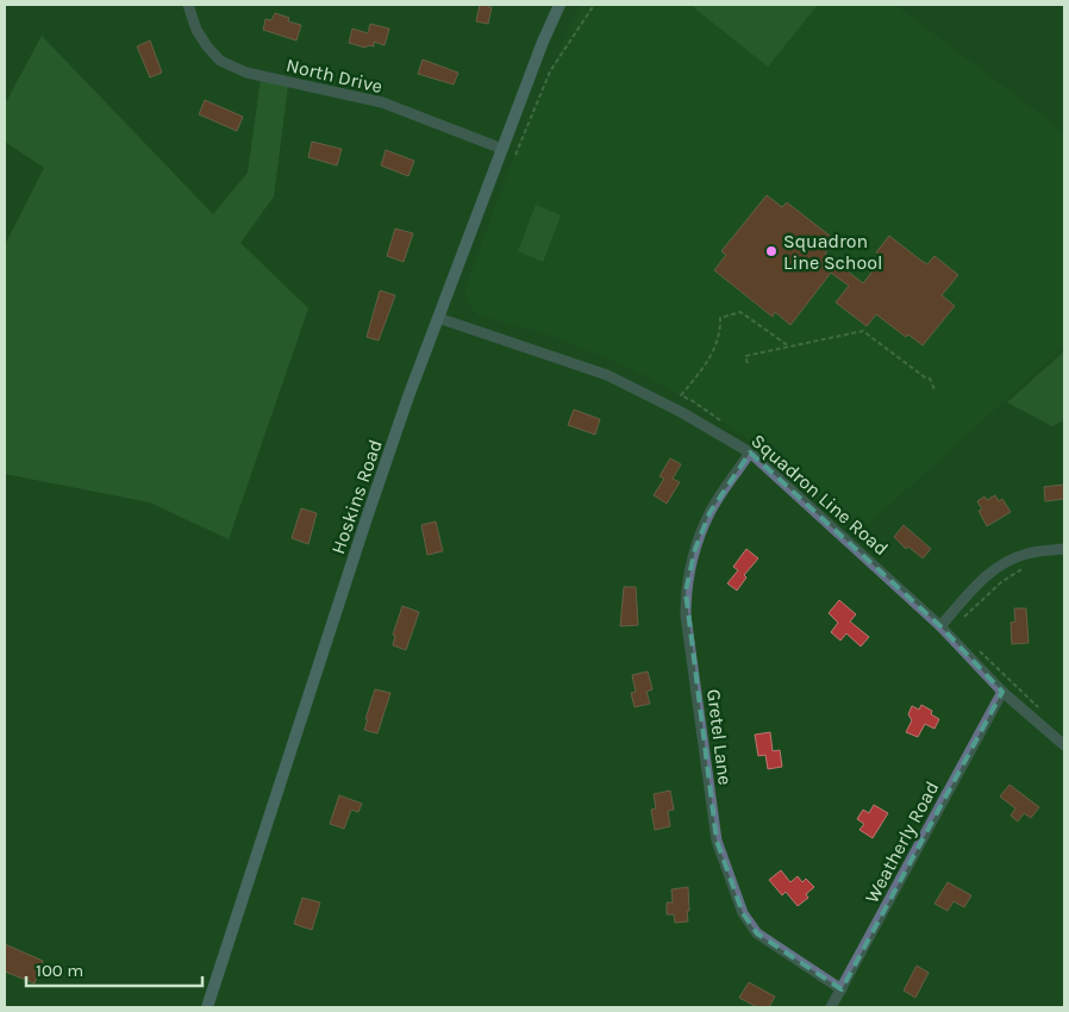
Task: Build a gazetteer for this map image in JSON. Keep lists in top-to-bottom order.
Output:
{
  "streets": {
    "street": [
      "North Drive",
      "Squadron Line Road",
      "Hoskins Road",
      "Gretel Lane",
      "Weatherly Road"
    ]
  },
  "crossings": [
    ["North Drive", "Hoskins Road"],
    ["Squadron Line Road", "Hoskins Road"],
    ["Squadron Line Road", "Gretel Lane"],
    ["Squadron Line Road", "Weatherly Road"],
    ["Gretel Lane", "Weatherly Road"]
  ],
  "places": ["Squadron Line School"],
  "scale_bar": "100 m"
}
